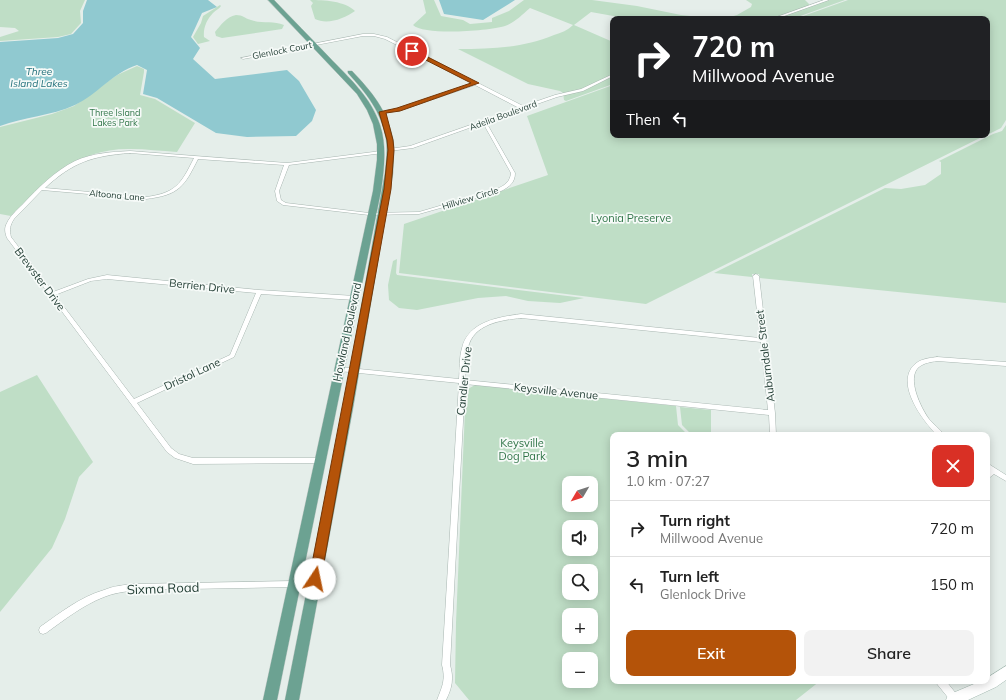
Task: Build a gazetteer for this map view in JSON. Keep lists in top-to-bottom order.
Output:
{
  "streets": {
    "main road": ["Howland Boulevard"],
    "street": [
      "Glenlock Court",
      "Adelia Boulevard",
      "Altoona Lane",
      "Hillview Circle",
      "Brewster Drive",
      "Berrien Drive",
      "Auburndale Street",
      "Dristol Lane",
      "Candler Drive",
      "Keysville Avenue",
      "Sixma Road"
    ]
  },
  "crossings": [
    ["Glenlock Court", "Adelia Boulevard"],
    ["Glenlock Court", "Howland Boulevard"],
    ["Adelia Boulevard", "Hillview Circle"],
    ["Adelia Boulevard", "Howland Boulevard"],
    ["Altoona Lane", "Brewster Drive"],
    ["Hillview Circle", "Howland Boulevard"],
    ["Brewster Drive", "Berrien Drive"],
    ["Brewster Drive", "Howland Boulevard"],
    ["Brewster Drive", "Dristol Lane"],
    ["Berrien Drive", "Howland Boulevard"],
    ["Berrien Drive", "Dristol Lane"],
    ["Howland Boulevard", "Keysville Avenue"],
    ["Howland Boulevard", "Sixma Road"],
    ["Auburndale Street", "Candler Drive"],
    ["Auburndale Street", "Keysville Avenue"],
    ["Candler Drive", "Keysville Avenue"]
  ],
  "water": ["Three Island Lakes"],
  "parks": ["Three Island Lakes Park", "Lyonia Preserve", "Keysville Dog Park"],
  "north": "bottom left",
  "page": {
    "turn": ["720 m", "Millwood Avenue"],
    "then": "Then",
    "heading": ["3 min", "1.0 km · 07:27"],
    "map_buttons": ["+", "−"],
    "list": [
      {
        "name": "Turn right",
        "note": "Millwood Avenue",
        "value": "720 m"
      },
      {
        "name": "Turn left",
        "note": "Glenlock Drive",
        "value": "150 m"
      }
    ],
    "buttons": ["Exit", "Share"]
  }
}
